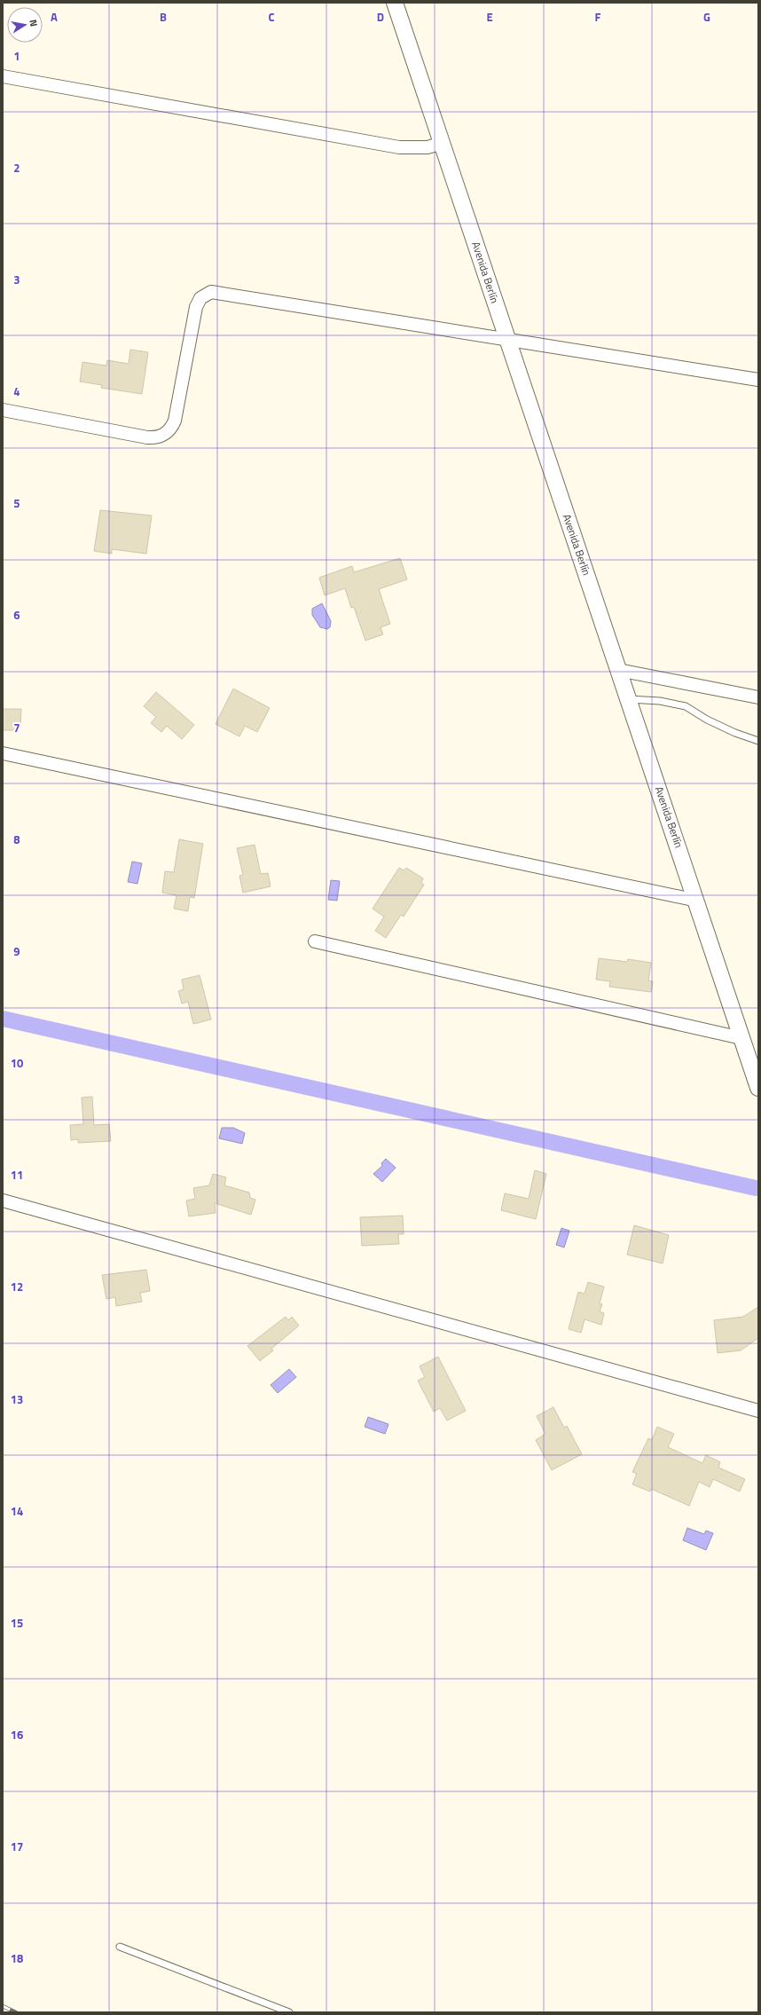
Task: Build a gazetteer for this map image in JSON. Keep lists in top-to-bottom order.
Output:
{
  "streets": {
    "street": ["Avenida Berlín"]
  },
  "north": "right",
  "grid": {
    "columns": [
      "A",
      "B",
      "C",
      "D",
      "E",
      "F",
      "G"
    ],
    "rows": [
      "1",
      "2",
      "3",
      "4",
      "5",
      "6",
      "7",
      "8",
      "9",
      "10",
      "11",
      "12",
      "13",
      "14",
      "15",
      "16",
      "17",
      "18"
    ]
  }
}
